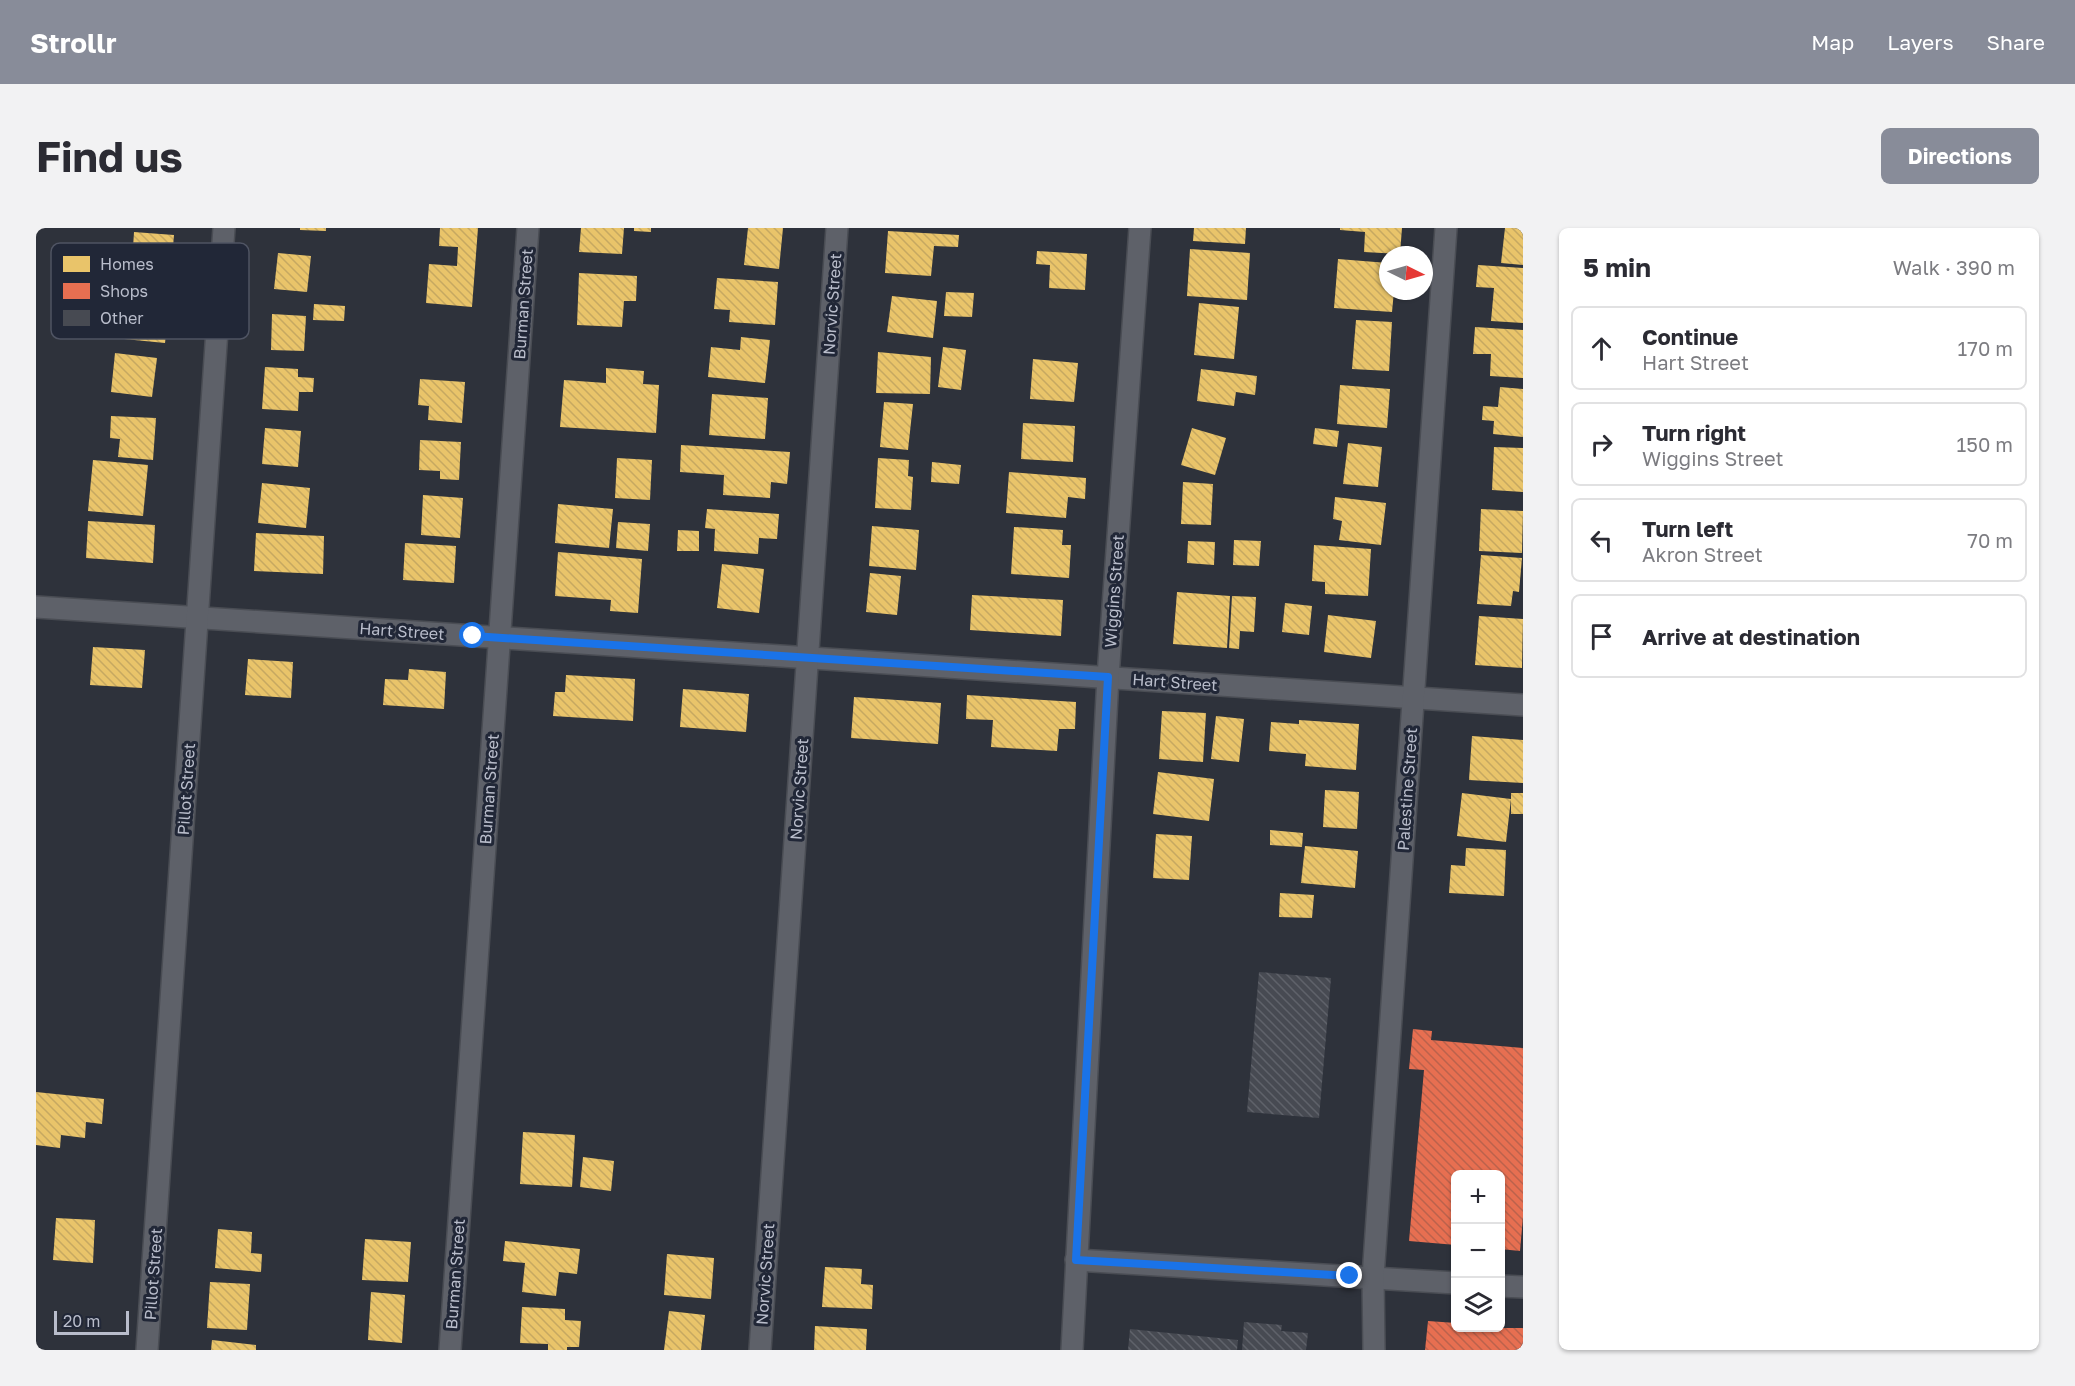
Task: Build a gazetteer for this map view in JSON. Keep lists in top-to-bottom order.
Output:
{
  "streets": {
    "street": [
      "Burman Street",
      "Norvic Street",
      "Wiggins Street",
      "Hart Street",
      "Pillot Street",
      "Palestine Street"
    ]
  },
  "crossings": [
    ["Burman Street", "Hart Street"],
    ["Norvic Street", "Hart Street"],
    ["Wiggins Street", "Hart Street"],
    ["Hart Street", "Pillot Street"],
    ["Hart Street", "Palestine Street"]
  ],
  "legend": ["Homes", "Shops", "Other"],
  "scale_bar": "20 m",
  "north": "right",
  "page": {
    "header": "Strollr",
    "nav": ["Map", "Layers", "Share"],
    "buttons": "Directions",
    "title": "Find us",
    "heading": ["5 min", "Walk · 390 m"],
    "list": [
      ["Continue", "Hart Street", "170 m"],
      ["Turn right", "Wiggins Street", "150 m"],
      ["Turn left", "Akron Street", "70 m"],
      "Arrive at destination"
    ],
    "map_buttons": ["+", "−"],
    "scale": "20 m"
  }
}
